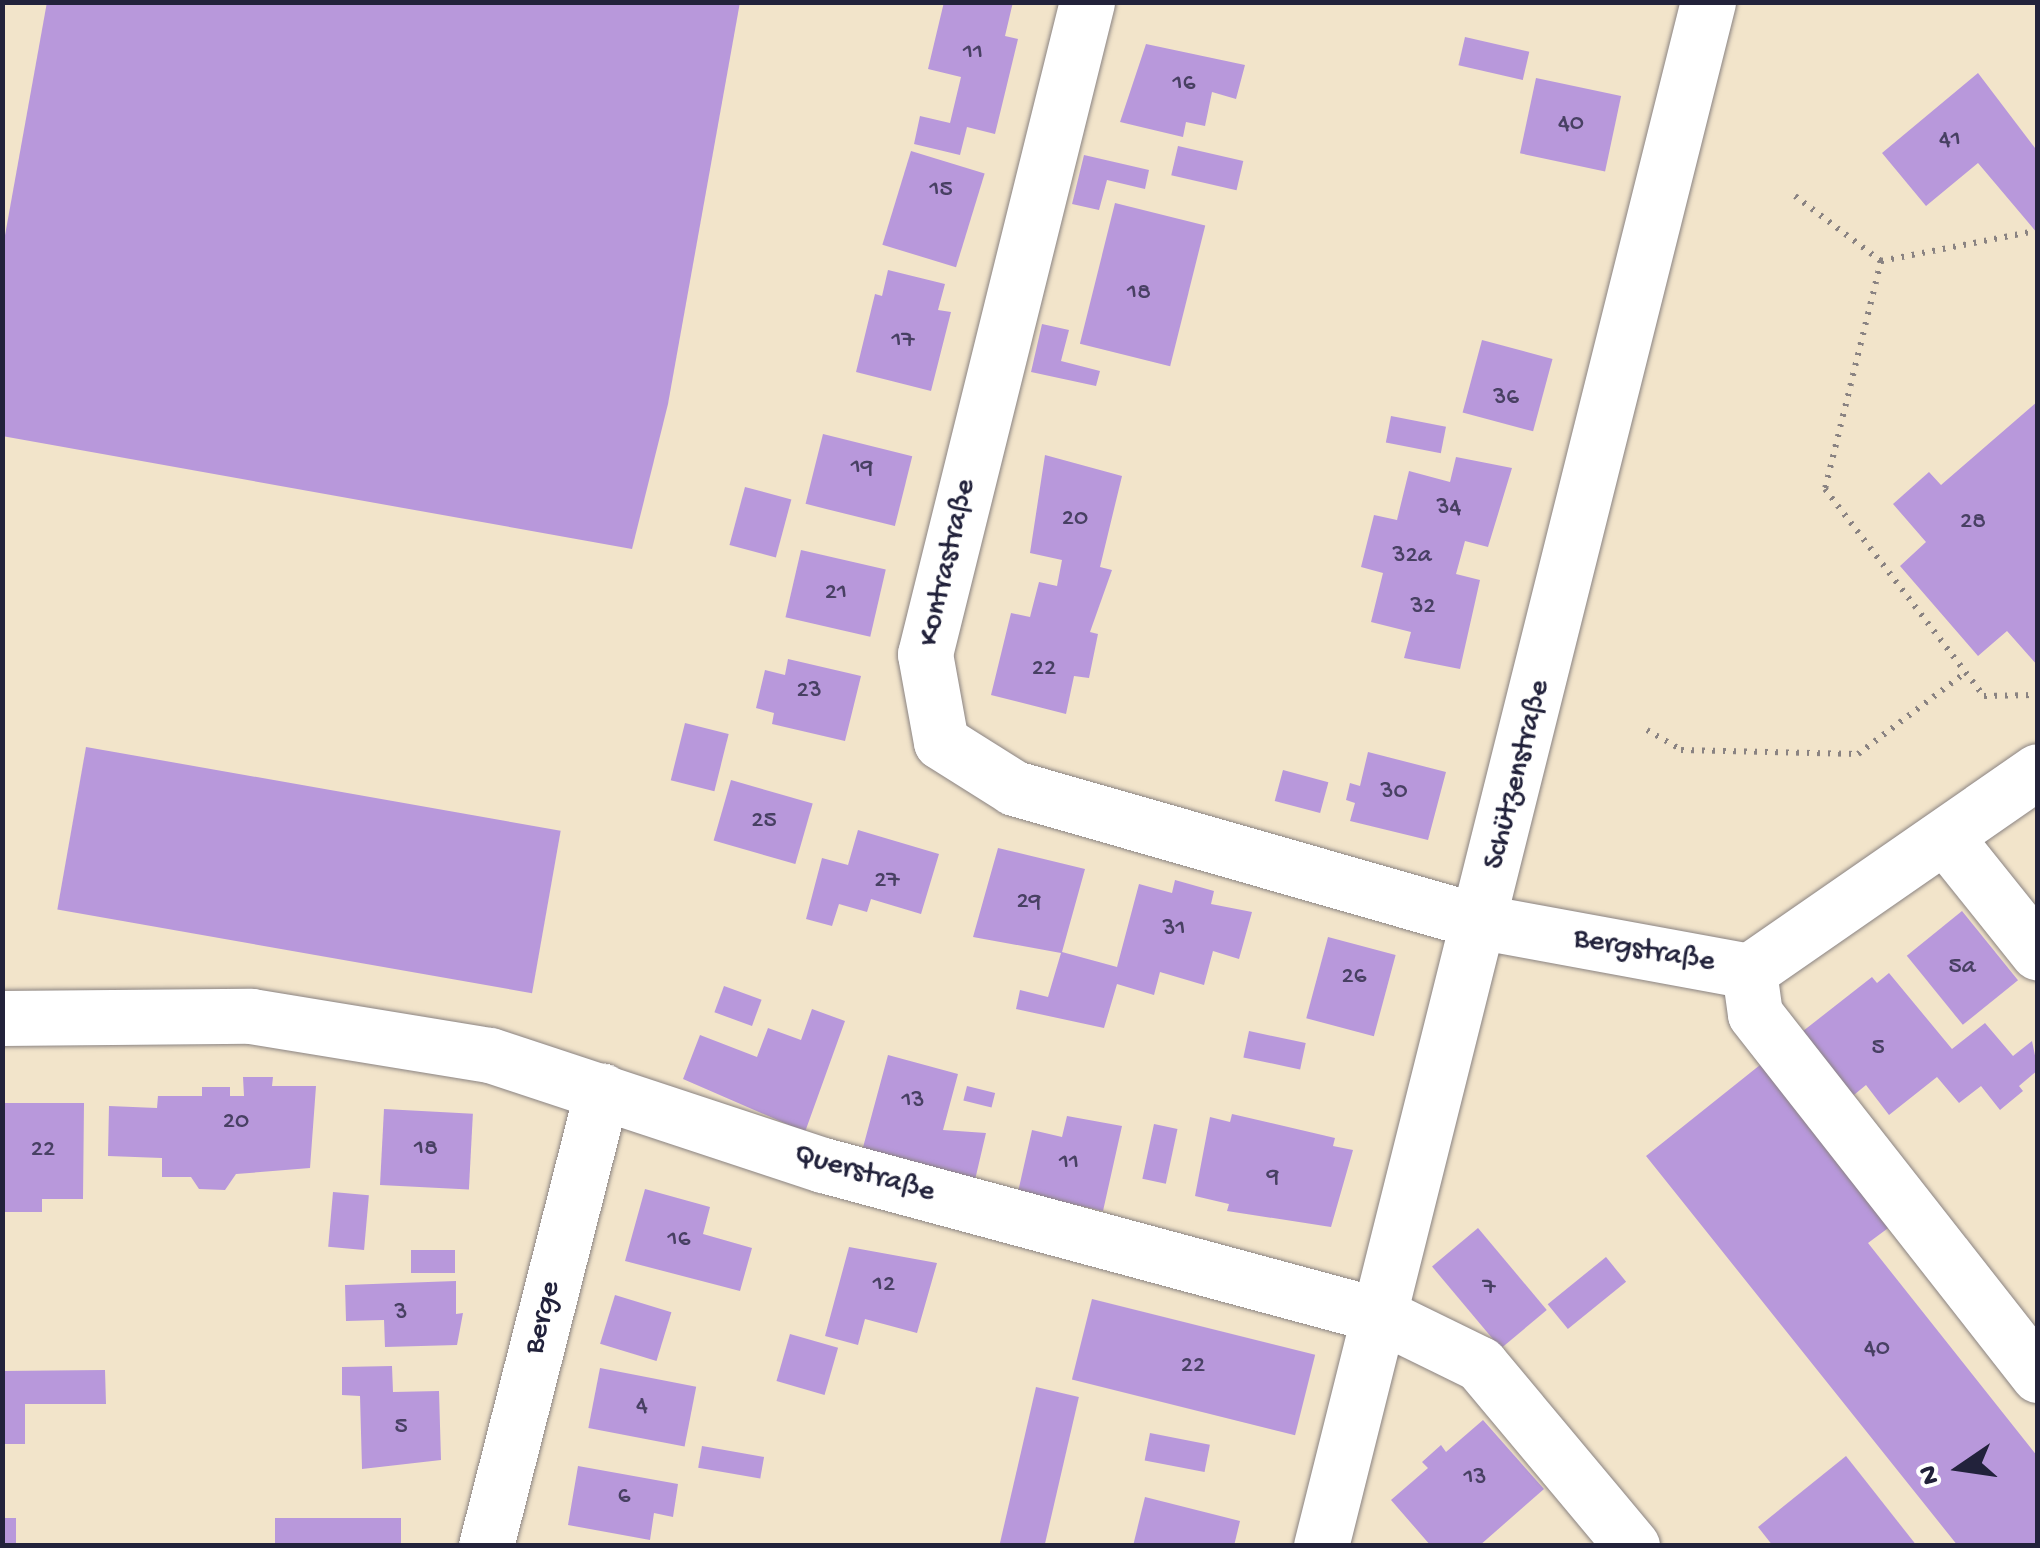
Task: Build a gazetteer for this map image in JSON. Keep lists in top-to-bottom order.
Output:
{
  "streets": {
    "street": [
      "Kontrastraße",
      "Schützenstraße",
      "Bergstraße",
      "Querstraße",
      "Berge"
    ]
  },
  "crossings": [
    ["Kontrastraße", "Schützenstraße"],
    ["Kontrastraße", "Bergstraße"],
    ["Schützenstraße", "Bergstraße"],
    ["Schützenstraße", "Querstraße"],
    ["Querstraße", "Berge"]
  ],
  "house_numbers": [
    "11",
    "16",
    "40",
    "41",
    "15",
    "18",
    "17",
    "36",
    "19",
    "34",
    "20",
    "28",
    "32a",
    "21",
    "32",
    "22",
    "23",
    "30",
    "25",
    "27",
    "29",
    "31",
    "5a",
    "26",
    "5",
    "13",
    "20",
    "18",
    "22",
    "11",
    "9",
    "16",
    "12",
    "7",
    "3",
    "40",
    "22",
    "4",
    "5",
    "13",
    "6"
  ],
  "north": "left"
}
